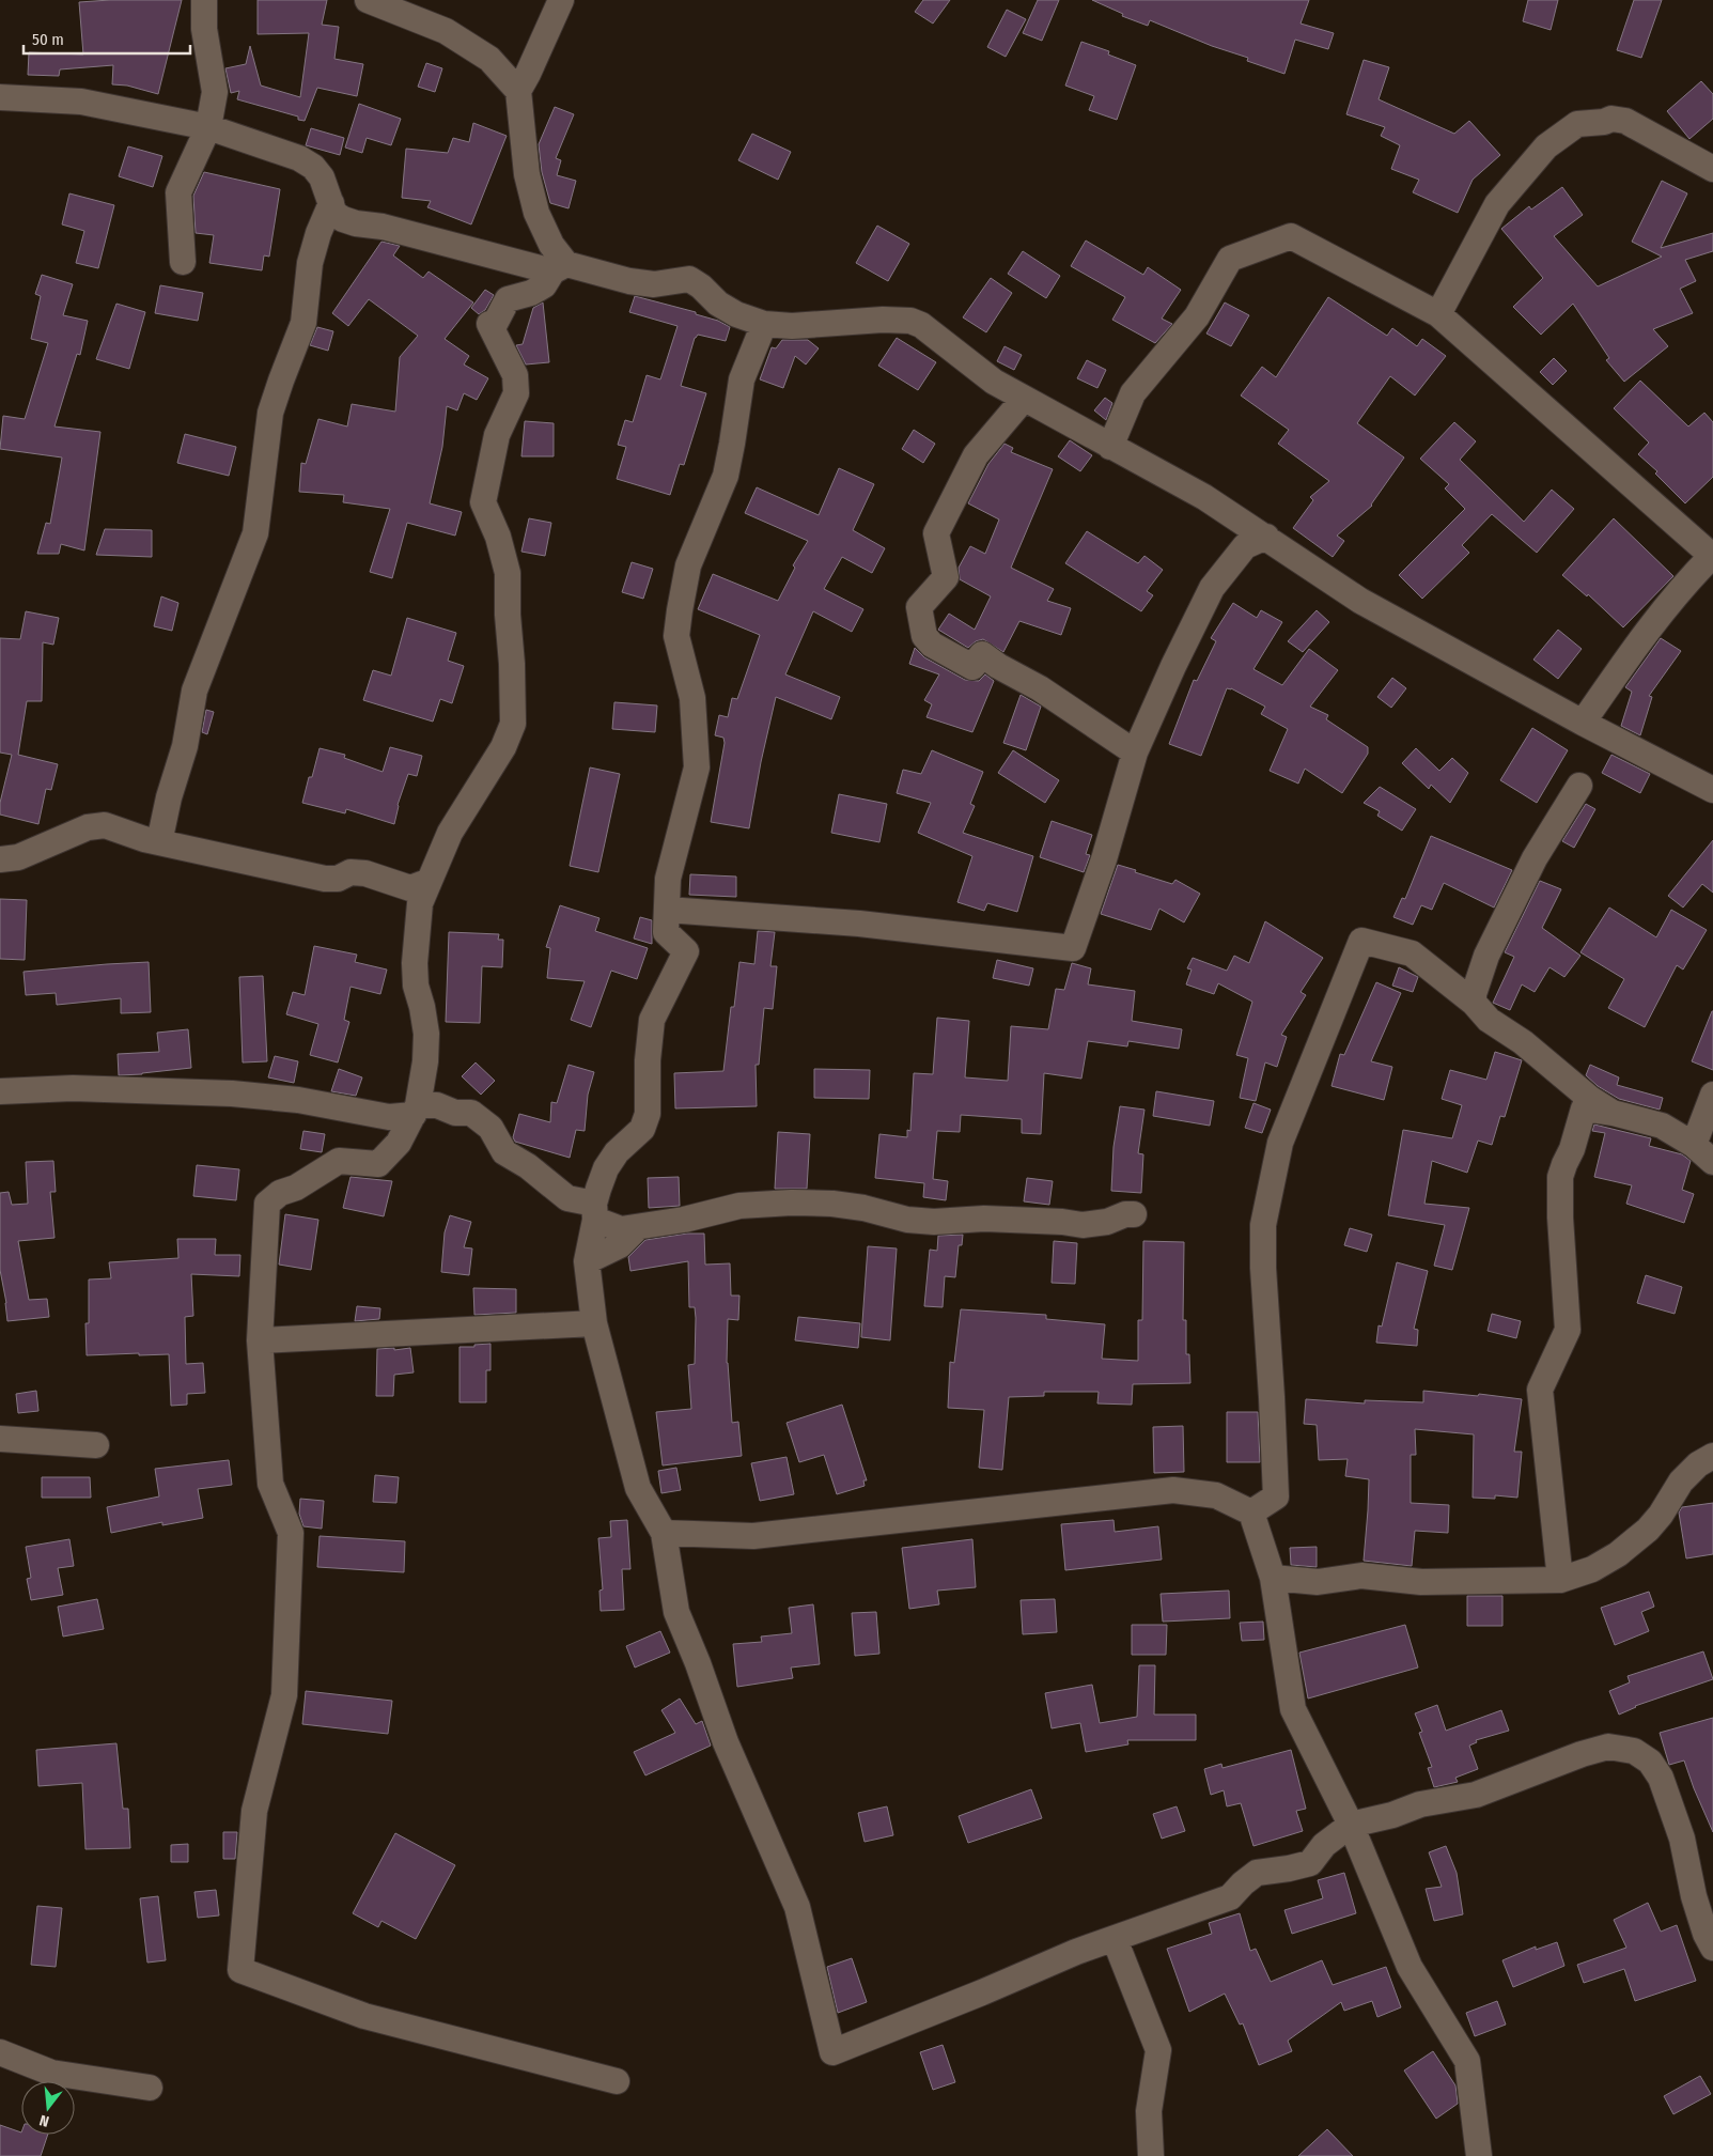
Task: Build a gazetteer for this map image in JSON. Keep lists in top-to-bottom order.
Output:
{
  "scale_bar": "50 m",
  "north": "bottom"
}
